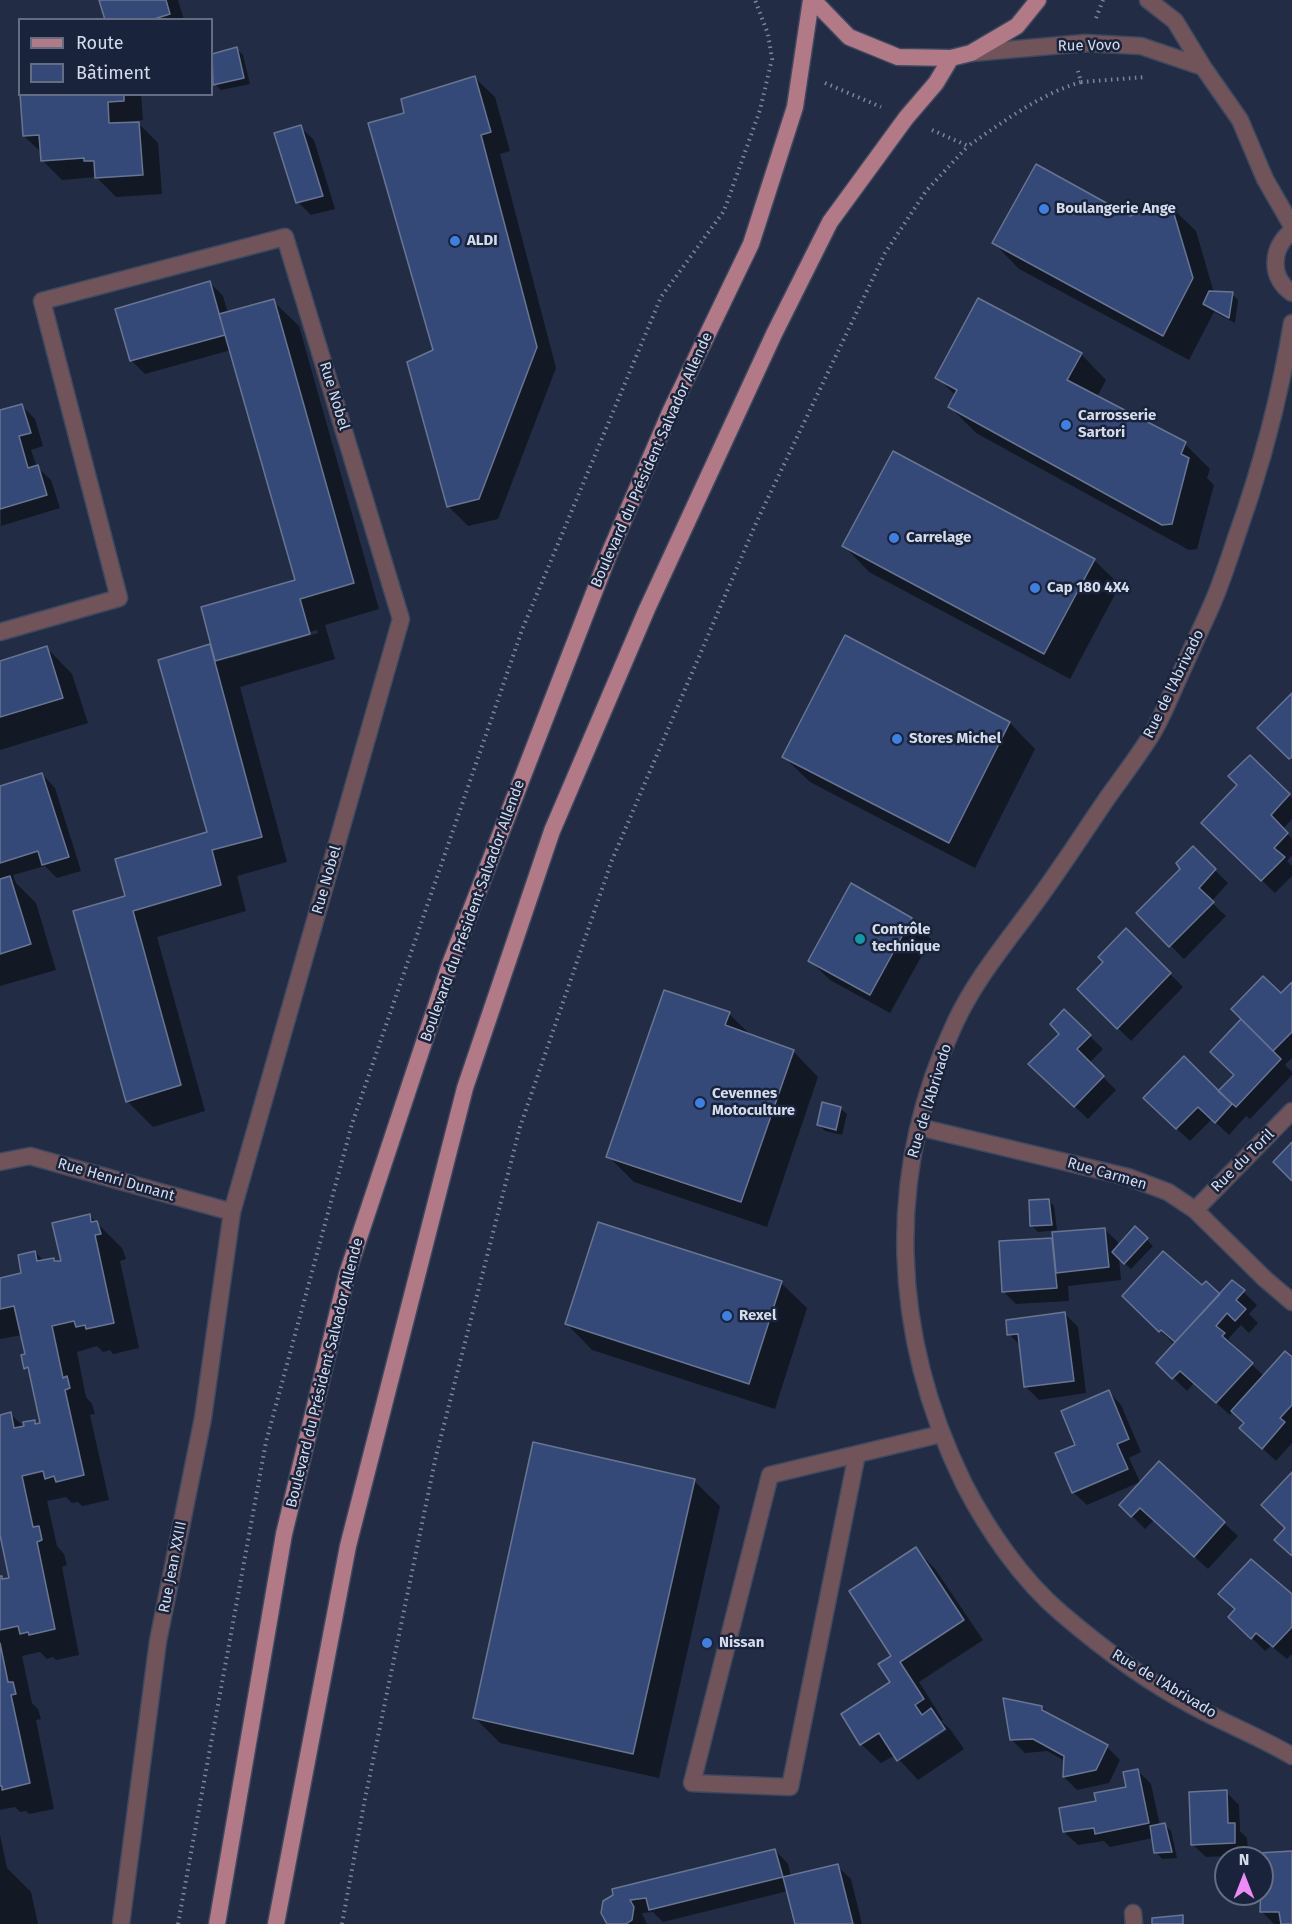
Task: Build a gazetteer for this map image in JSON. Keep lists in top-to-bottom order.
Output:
{
  "streets": {
    "main road": ["Boulevard du Président Salvador Allende"],
    "street": [
      "Rue Vovo",
      "Rue Nobel",
      "Rue de l'Abrivado",
      "Rue du Toril",
      "Rue Carmen",
      "Rue Henri Dunant",
      "Rue Jean XXIII"
    ]
  },
  "crossings": [
    ["Rue Nobel", "Rue Henri Dunant"],
    ["Rue Nobel", "Rue Jean XXIII"],
    ["Rue de l'Abrivado", "Rue Carmen"],
    ["Rue du Toril", "Rue Carmen"],
    ["Rue Henri Dunant", "Rue Jean XXIII"]
  ],
  "places": [
    "Boulangerie Ange",
    "ALDI",
    "Carrosserie Sartori",
    "Carrelage",
    "Cap 180 4X4",
    "Stores Michel",
    "Contrôle technique",
    "Cevennes Motoculture",
    "Rexel",
    "Nissan"
  ],
  "legend": ["Route", "Bâtiment"],
  "north": "top"
}
